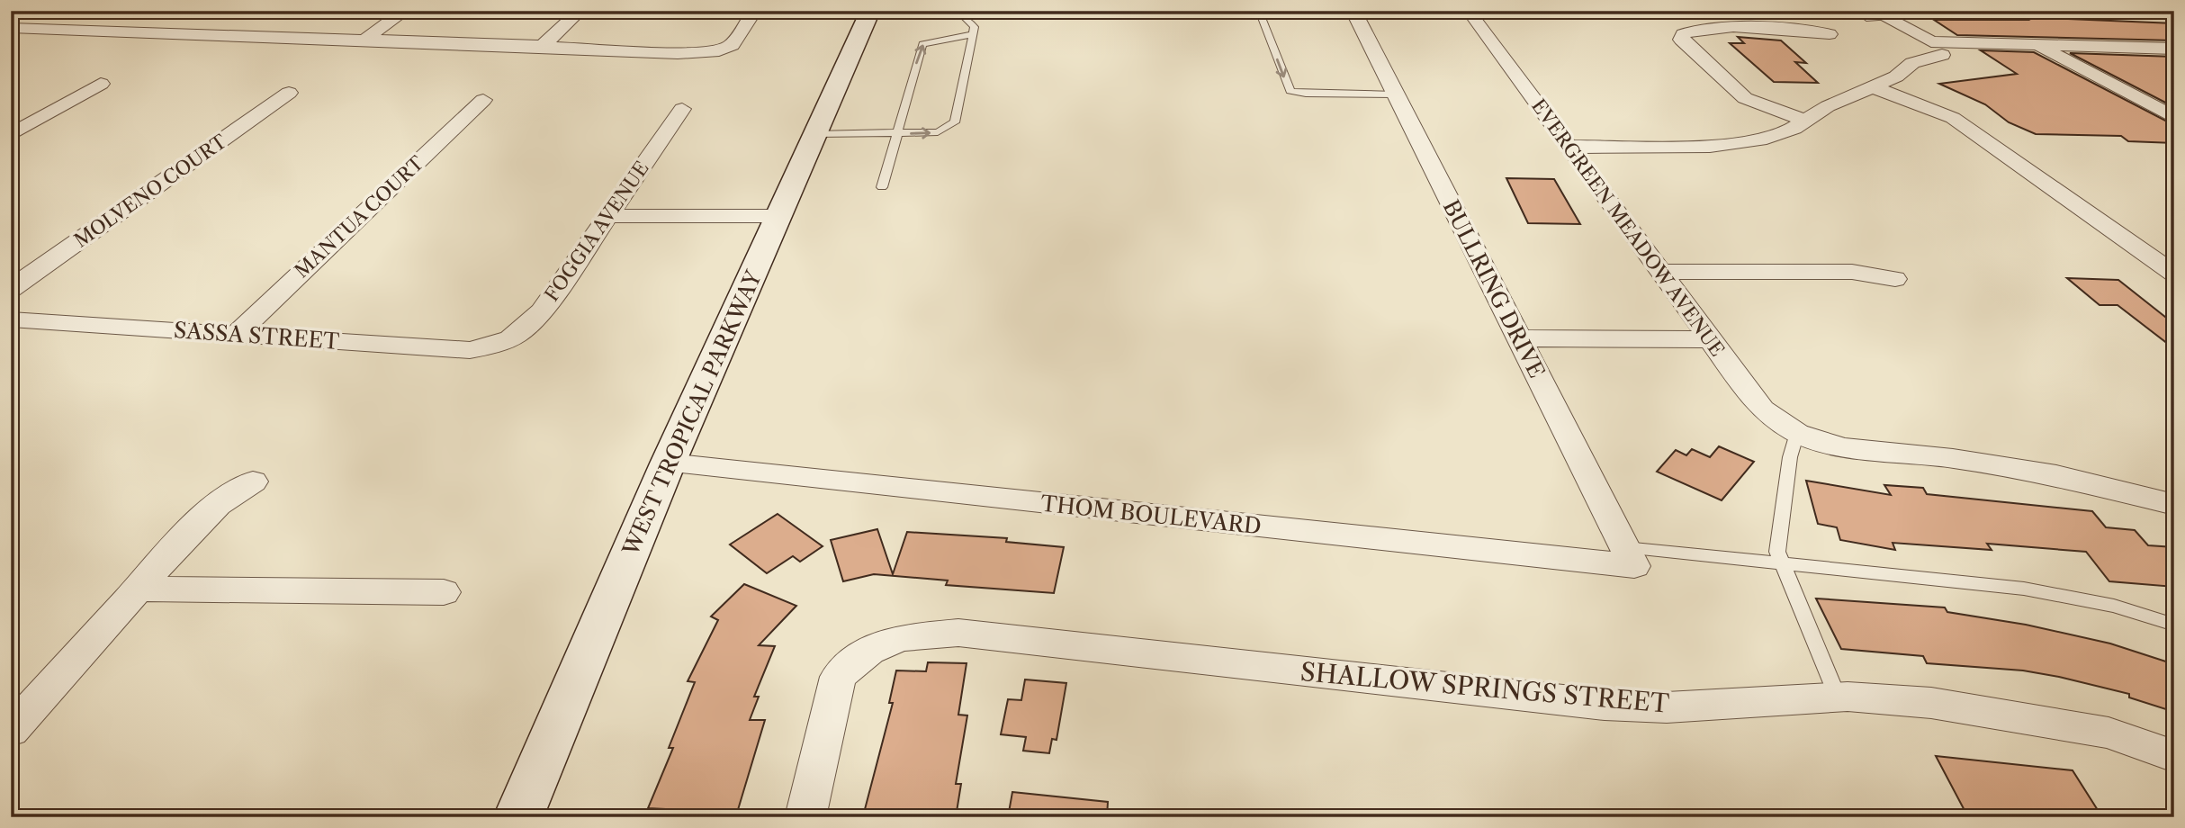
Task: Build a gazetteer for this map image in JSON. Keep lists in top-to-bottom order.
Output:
{
  "streets": {
    "main road": ["WEST TROPICAL PARKWAY"],
    "street": [
      "MOLVENO COURT",
      "MANTUA COURT",
      "EVERGREEN MEADOW AVENUE",
      "FOGGIA AVENUE",
      "BULLRING DRIVE",
      "SASSA STREET",
      "THOM BOULEVARD",
      "SHALLOW SPRINGS STREET"
    ]
  },
  "crossings": [
    ["MANTUA COURT", "SASSA STREET"],
    ["FOGGIA AVENUE", "SASSA STREET"],
    ["BULLRING DRIVE", "THOM BOULEVARD"],
    ["WEST TROPICAL PARKWAY", "THOM BOULEVARD"]
  ]
}
